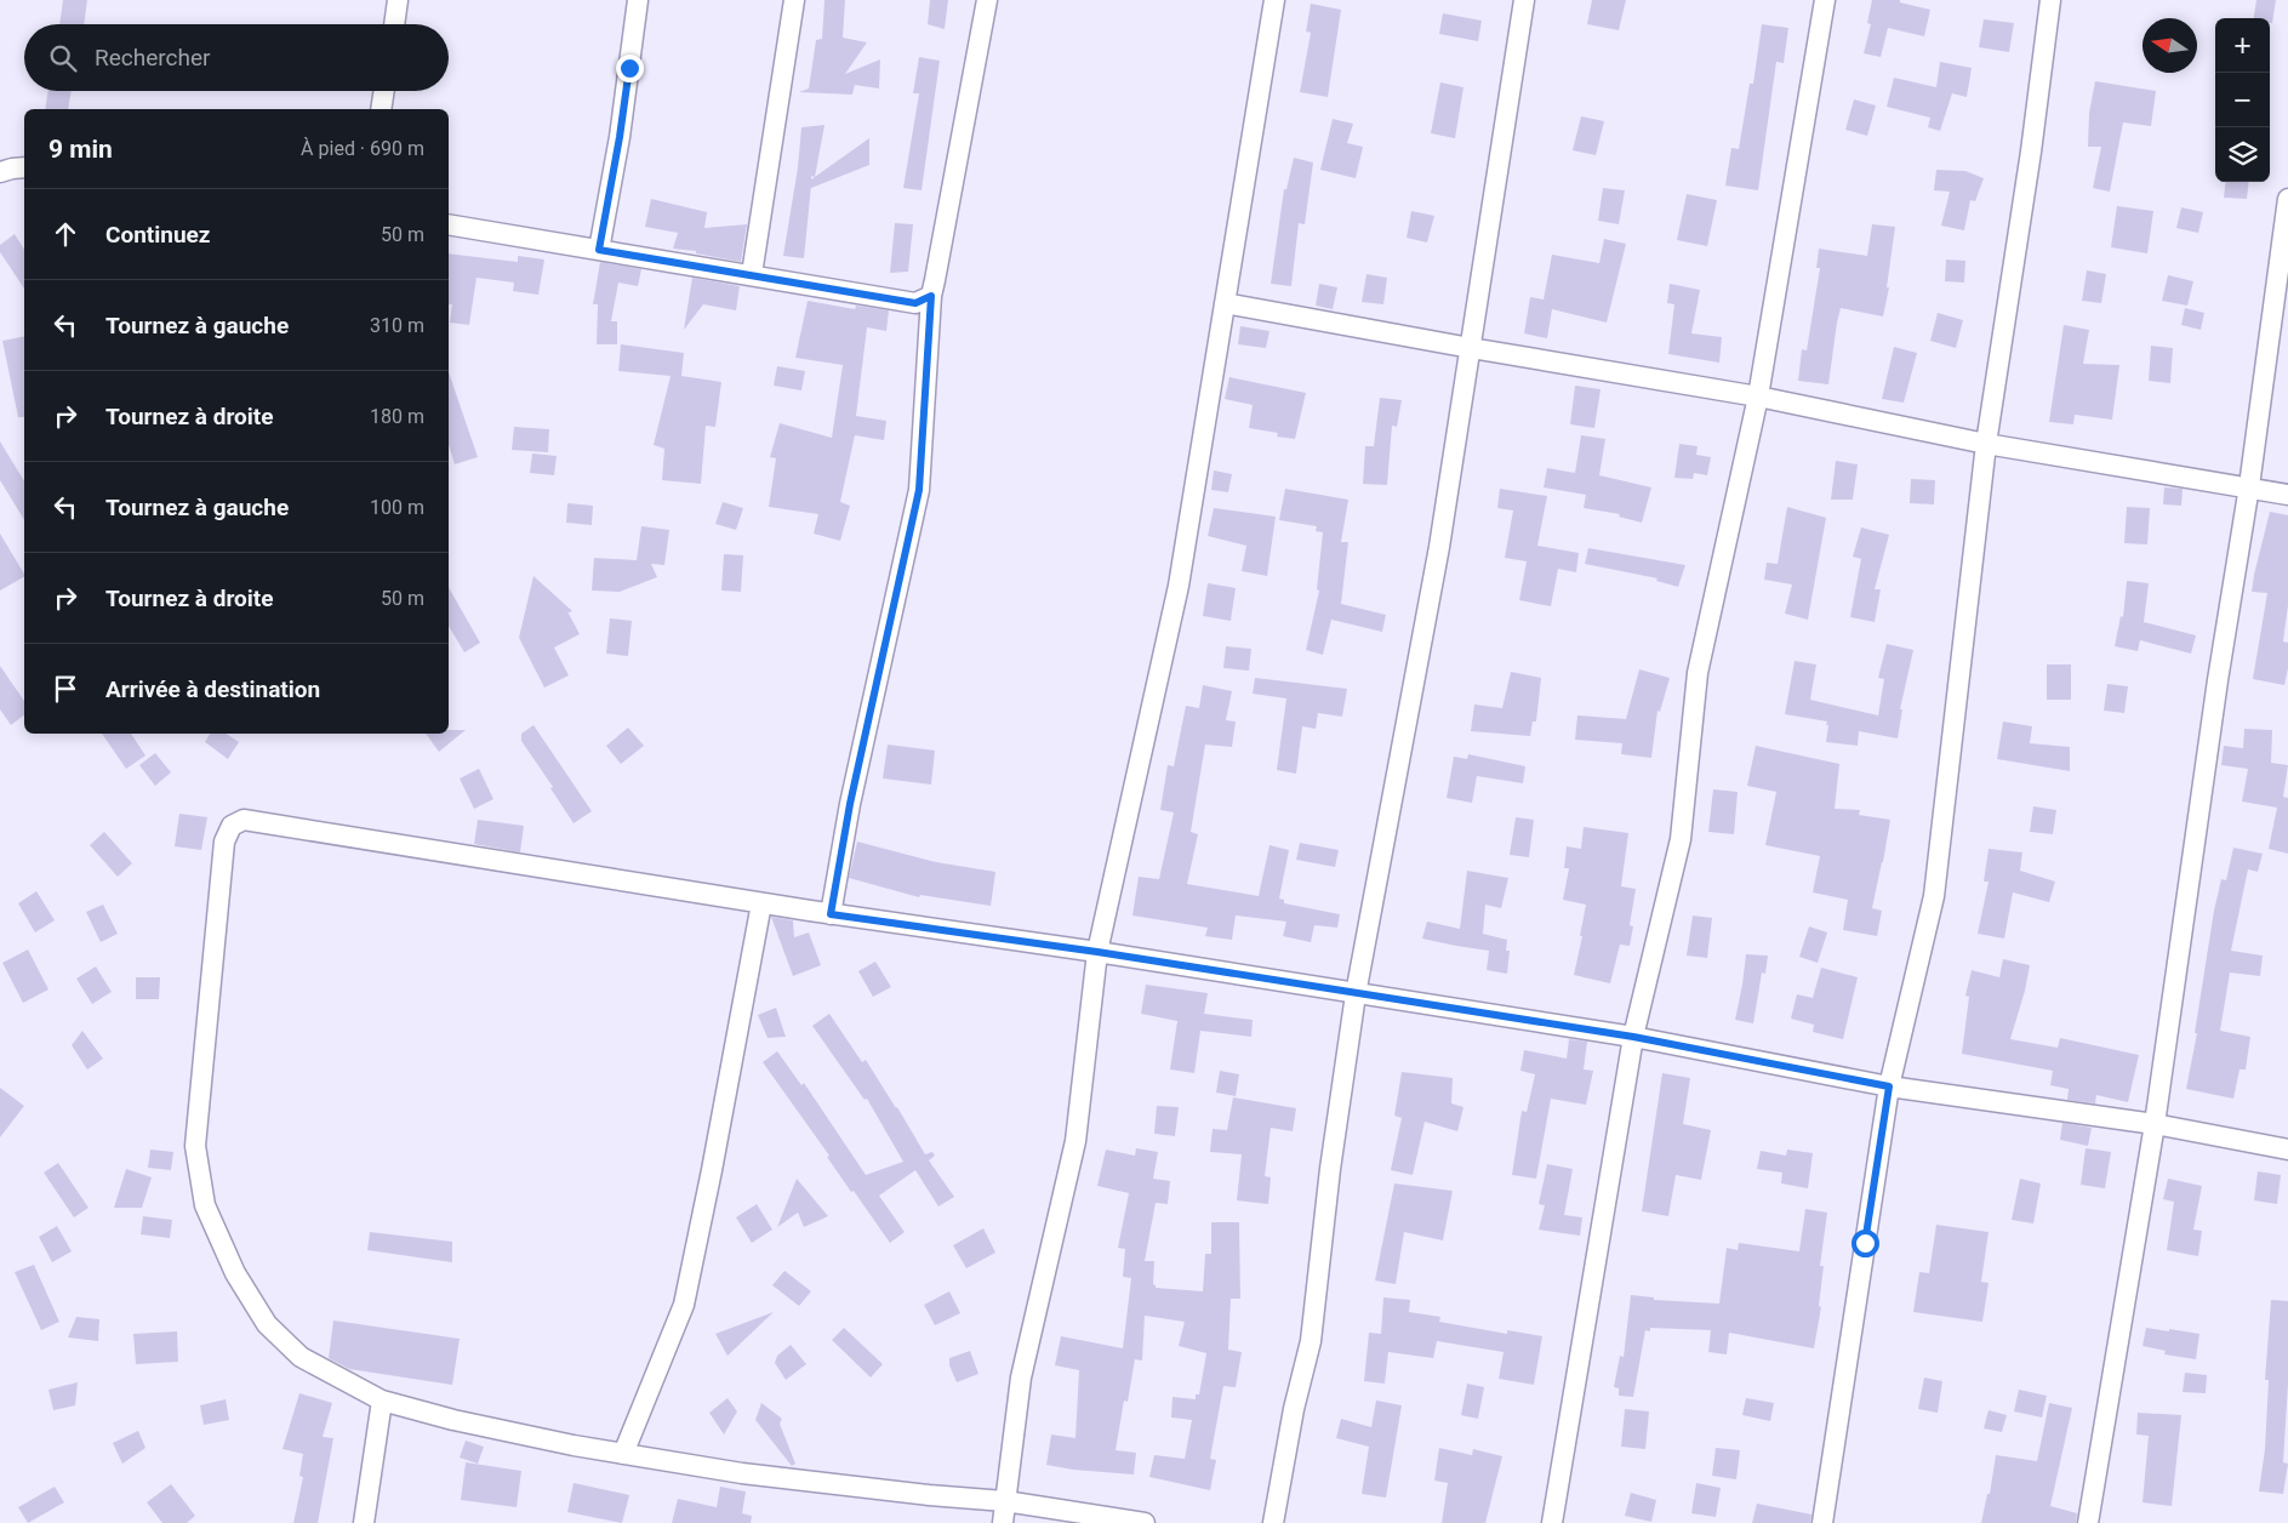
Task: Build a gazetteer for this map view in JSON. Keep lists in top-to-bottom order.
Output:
{
  "north": "left",
  "page": {
    "map_buttons": ["+", "−"],
    "search": "Rechercher",
    "heading": ["9 min", "À pied · 690 m"],
    "list": [
      ["Continuez", "50 m"],
      ["Tournez à gauche", "310 m"],
      ["Tournez à droite", "180 m"],
      ["Tournez à gauche", "100 m"],
      ["Tournez à droite", "50 m"],
      "Arrivée à destination"
    ]
  }
}
